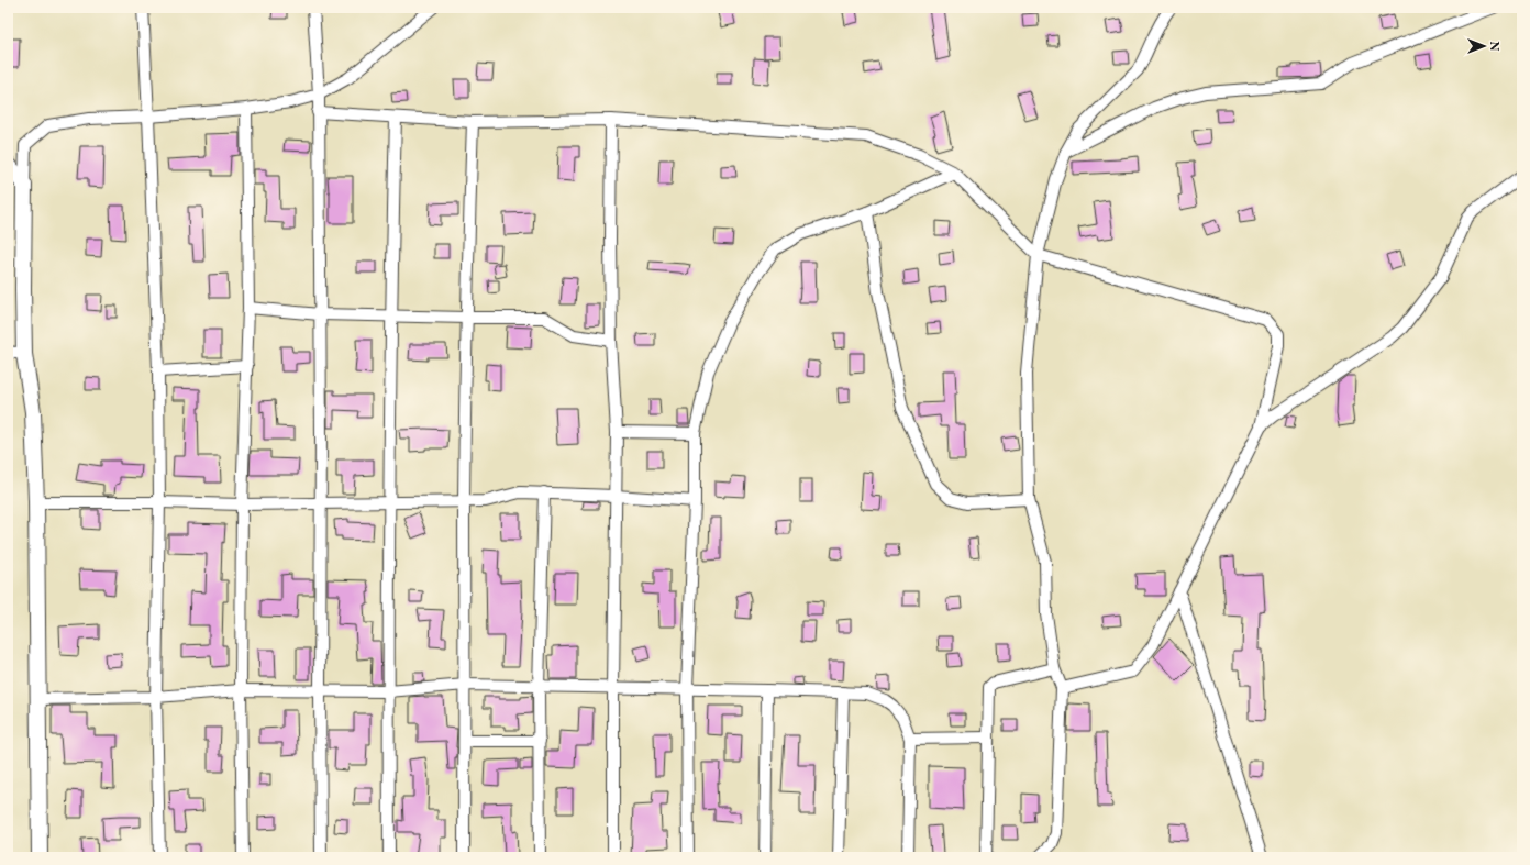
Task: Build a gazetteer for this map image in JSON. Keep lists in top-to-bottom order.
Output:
{
  "north": "right"
}
